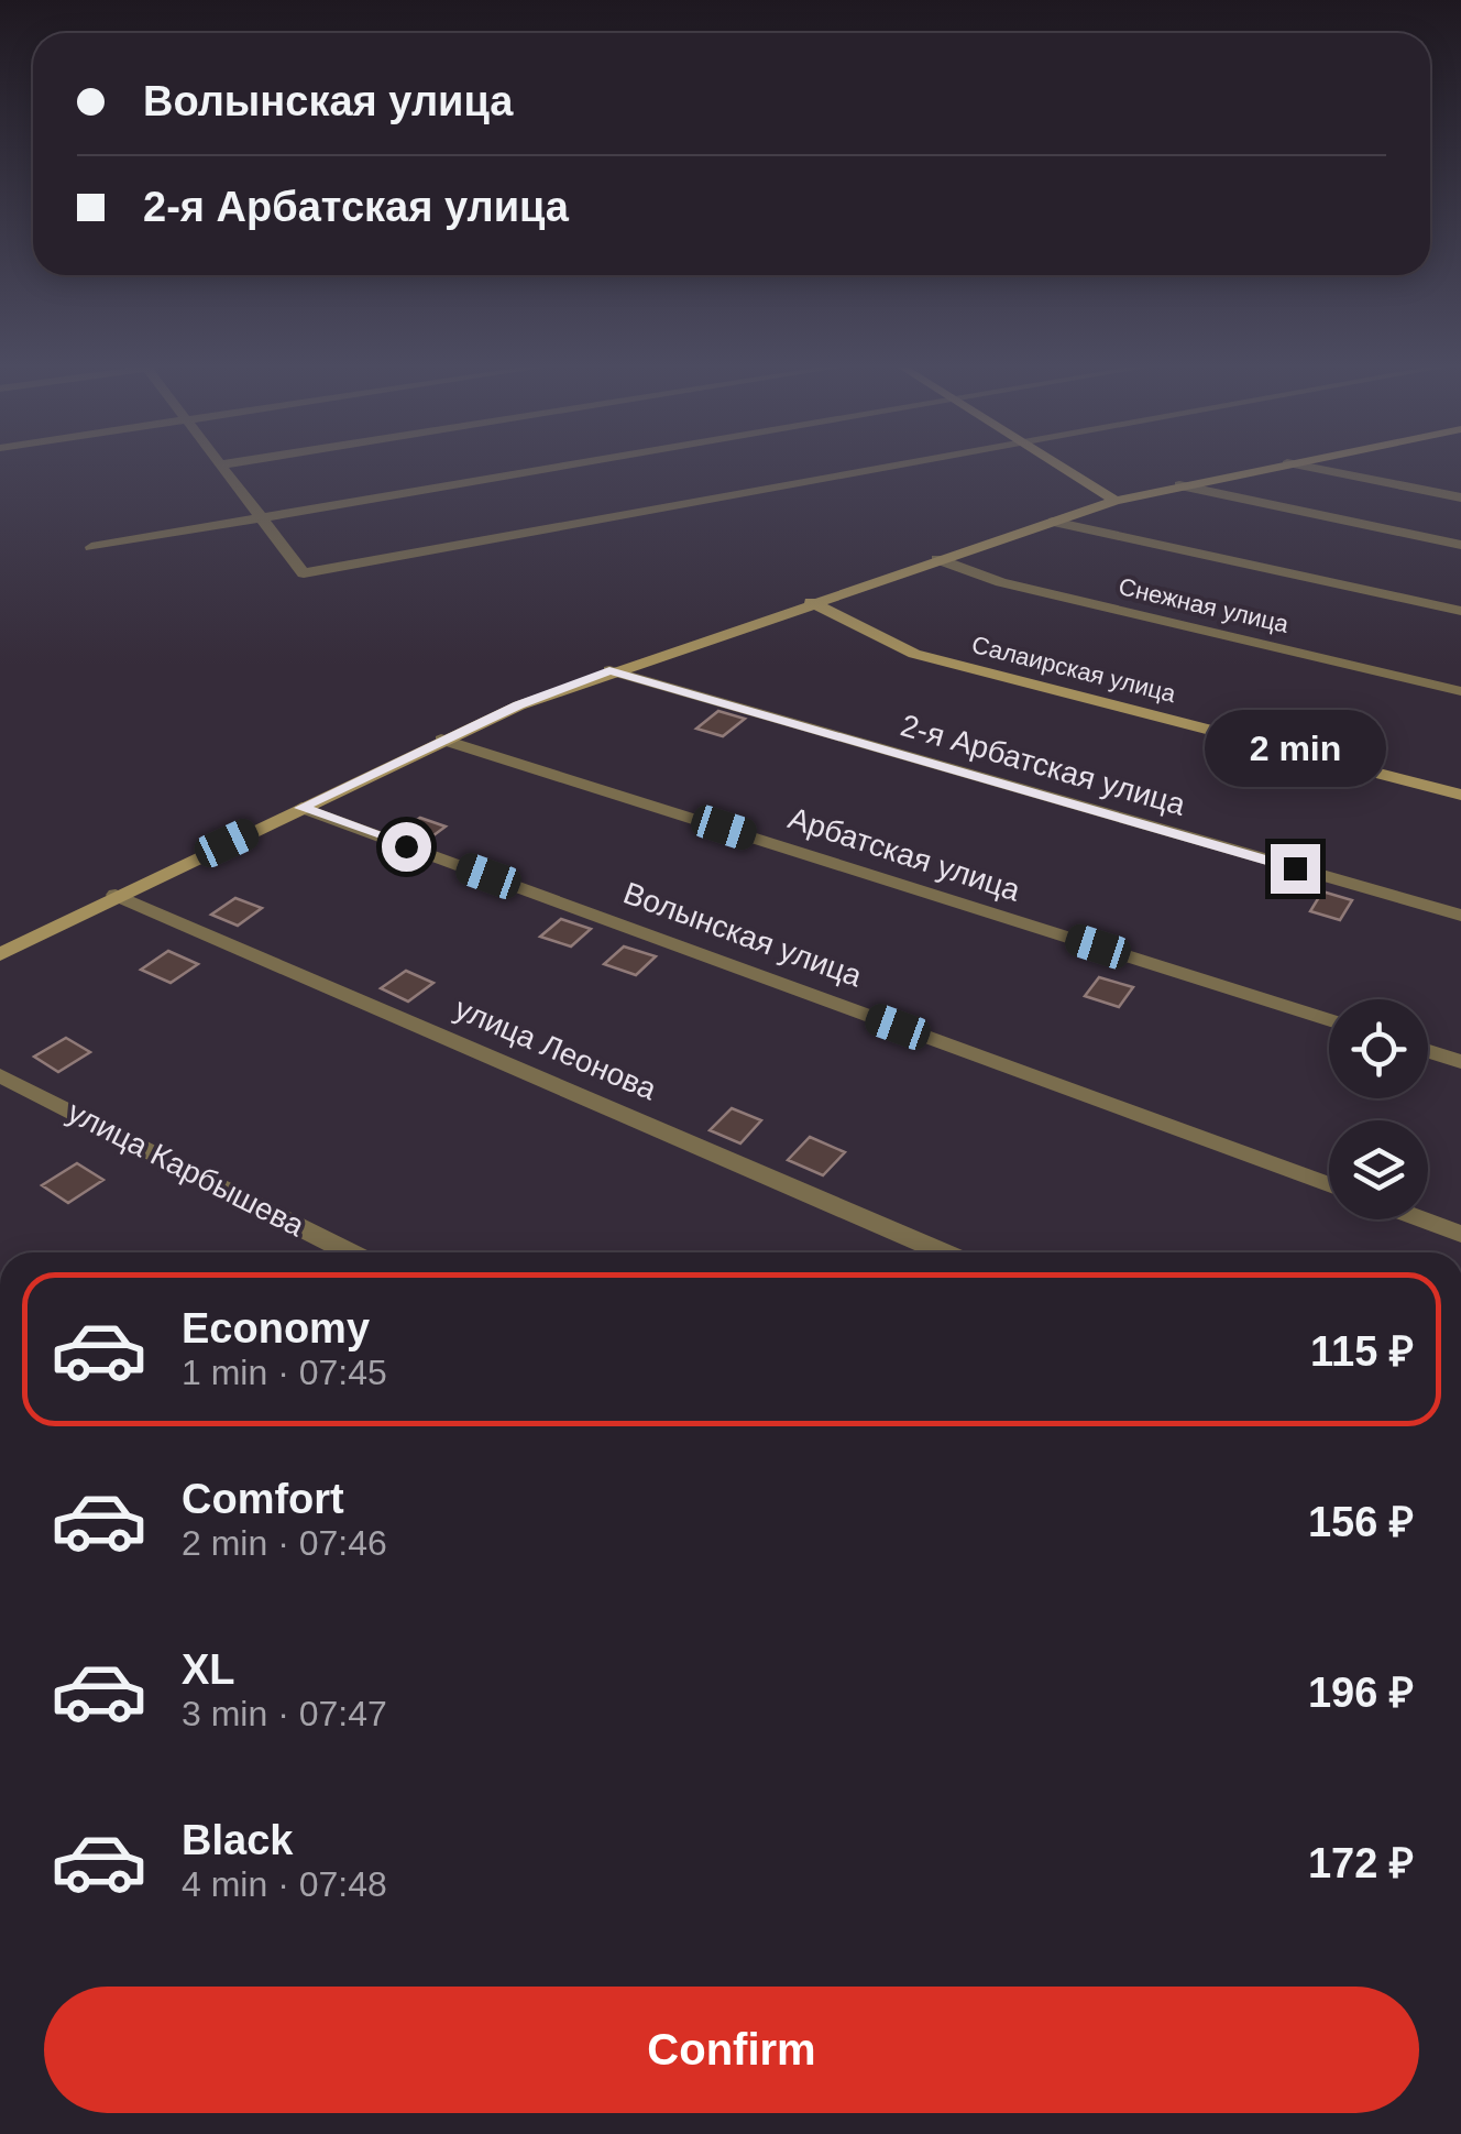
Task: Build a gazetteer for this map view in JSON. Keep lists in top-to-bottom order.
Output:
{
  "streets": {
    "main road": ["Салаирская улица"],
    "street": [
      "Снежная улица",
      "2-я Арбатская улица",
      "Арбатская улица",
      "Волынская улица",
      "улица Леонова",
      "улица Карбышева"
    ]
  },
  "page": {
    "banner": ["Волынская улица", "2-я Арбатская улица"],
    "bubble": "2 min",
    "list": [
      {
        "name": "Economy",
        "note": "1 min · 07:45",
        "value": "115 ₽"
      },
      {
        "name": "Comfort",
        "note": "2 min · 07:46",
        "value": "156 ₽"
      },
      {
        "name": "XL",
        "note": "3 min · 07:47",
        "value": "196 ₽"
      },
      {
        "name": "Black",
        "note": "4 min · 07:48",
        "value": "172 ₽"
      }
    ],
    "buttons": "Confirm"
  }
}
